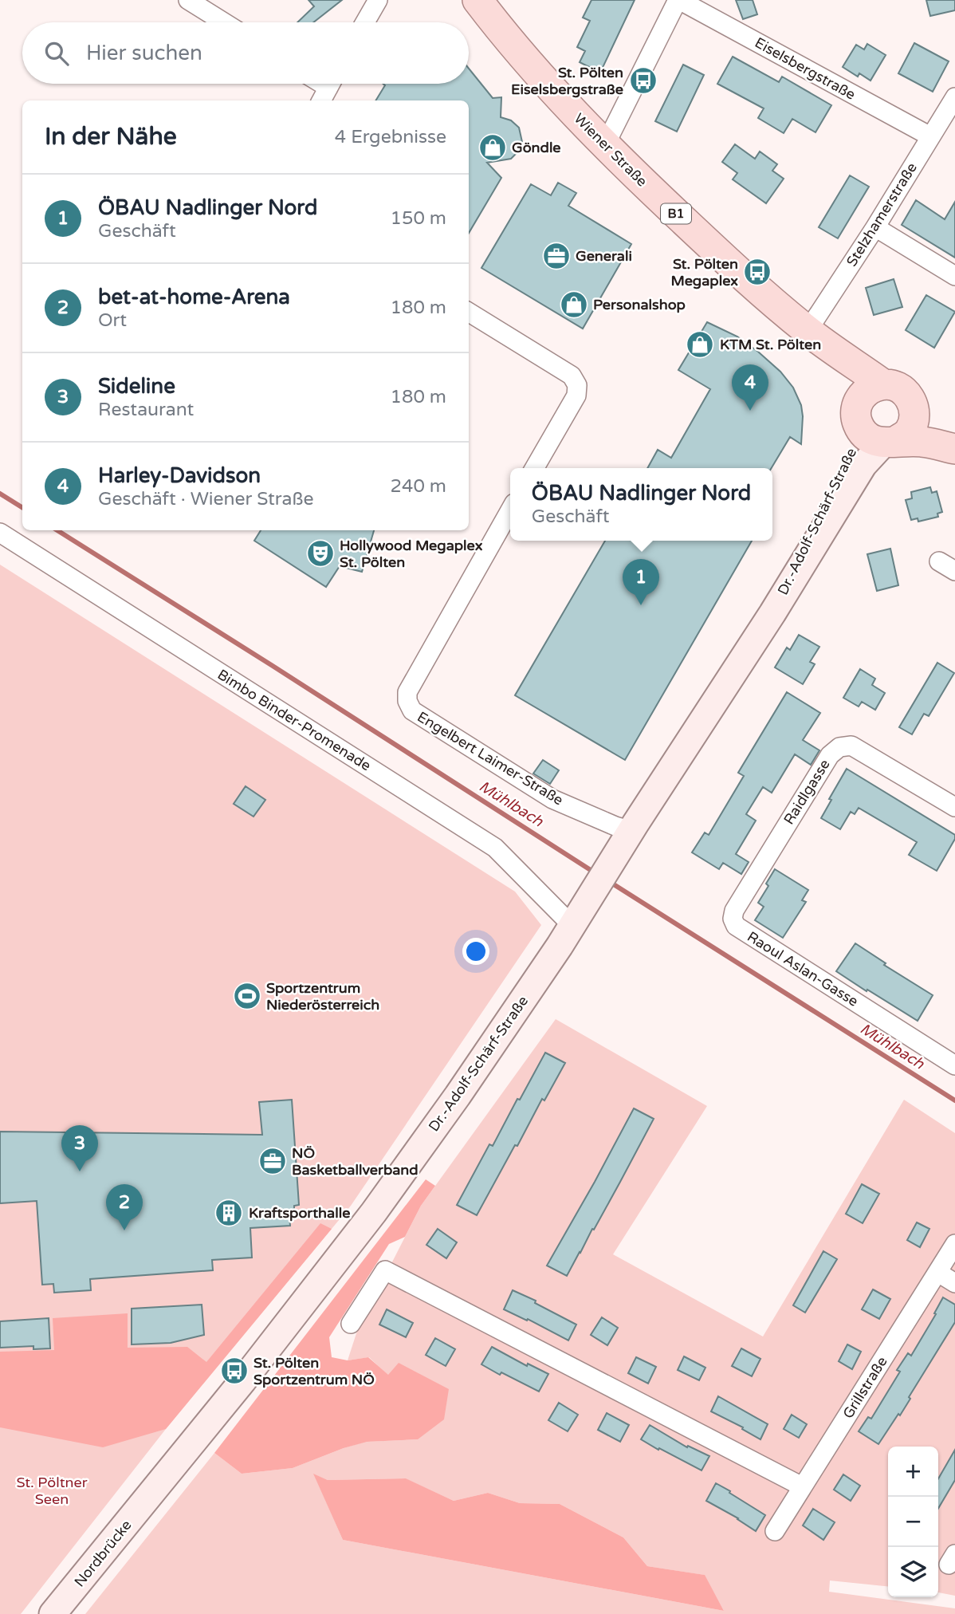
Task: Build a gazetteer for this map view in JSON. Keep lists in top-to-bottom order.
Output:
{
  "streets": {
    "main road": ["Wiener Straße", "B1"],
    "street": [
      "Eiselsbergstraße",
      "Stelzhamerstraße",
      "Dr.-Adolf-Schärf-Straße",
      "Bimbo Binder-Promenade",
      "Engelbert Laimer-Straße",
      "Raidlgasse",
      "Raoul Aslan-Gasse",
      "Grillstraße",
      "Nordbrücke"
    ]
  },
  "crossings": [
    ["Eiselsbergstraße", "Stelzhamerstraße"],
    ["Wiener Straße", "B1"],
    ["Wiener Straße", "Stelzhamerstraße"],
    ["Wiener Straße", "Dr.-Adolf-Schärf-Straße"],
    ["B1", "Dr.-Adolf-Schärf-Straße"],
    ["Dr.-Adolf-Schärf-Straße", "Bimbo Binder-Promenade"],
    ["Dr.-Adolf-Schärf-Straße", "Engelbert Laimer-Straße"],
    ["Dr.-Adolf-Schärf-Straße", "Nordbrücke"],
    ["Raidlgasse", "Raoul Aslan-Gasse"]
  ],
  "water": ["Mühlbach"],
  "parks": ["St. Pöltner Seen"],
  "places": {
    "bus stop": ["St. Pölten Eiselsbergstraße", "St. Pölten Megaplex", "St. Pölten Sportzentrum NÖ"],
    "shop": ["Göndle", "Personalshop", "KTM St. Pölten"],
    "office": ["Generali", "NÖ Basketballverband"],
    "theatre": ["Hollywood Megaplex St. Pölten"],
    "sports": ["Sportzentrum Niederösterreich"],
    "building": ["Kraftsporthalle"]
  },
  "page": {
    "search": "Hier suchen",
    "heading": ["In der Nähe", "4 Ergebnisse"],
    "list": [
      {
        "mark": "1",
        "name": "ÖBAU Nadlinger Nord",
        "note": "Geschäft",
        "value": "150 m"
      },
      {
        "mark": "2",
        "name": "bet-at-home-Arena",
        "note": "Ort",
        "value": "180 m"
      },
      {
        "mark": "3",
        "name": "Sideline",
        "note": "Restaurant",
        "value": "180 m"
      },
      {
        "mark": "4",
        "name": "Harley-Davidson",
        "note": "Geschäft · Wiener Straße",
        "value": "240 m"
      }
    ],
    "pins": [
      "4",
      "1",
      "3",
      "2"
    ],
    "popup": ["ÖBAU Nadlinger Nord", "Geschäft"],
    "map_buttons": ["+", "−"]
  }
}
